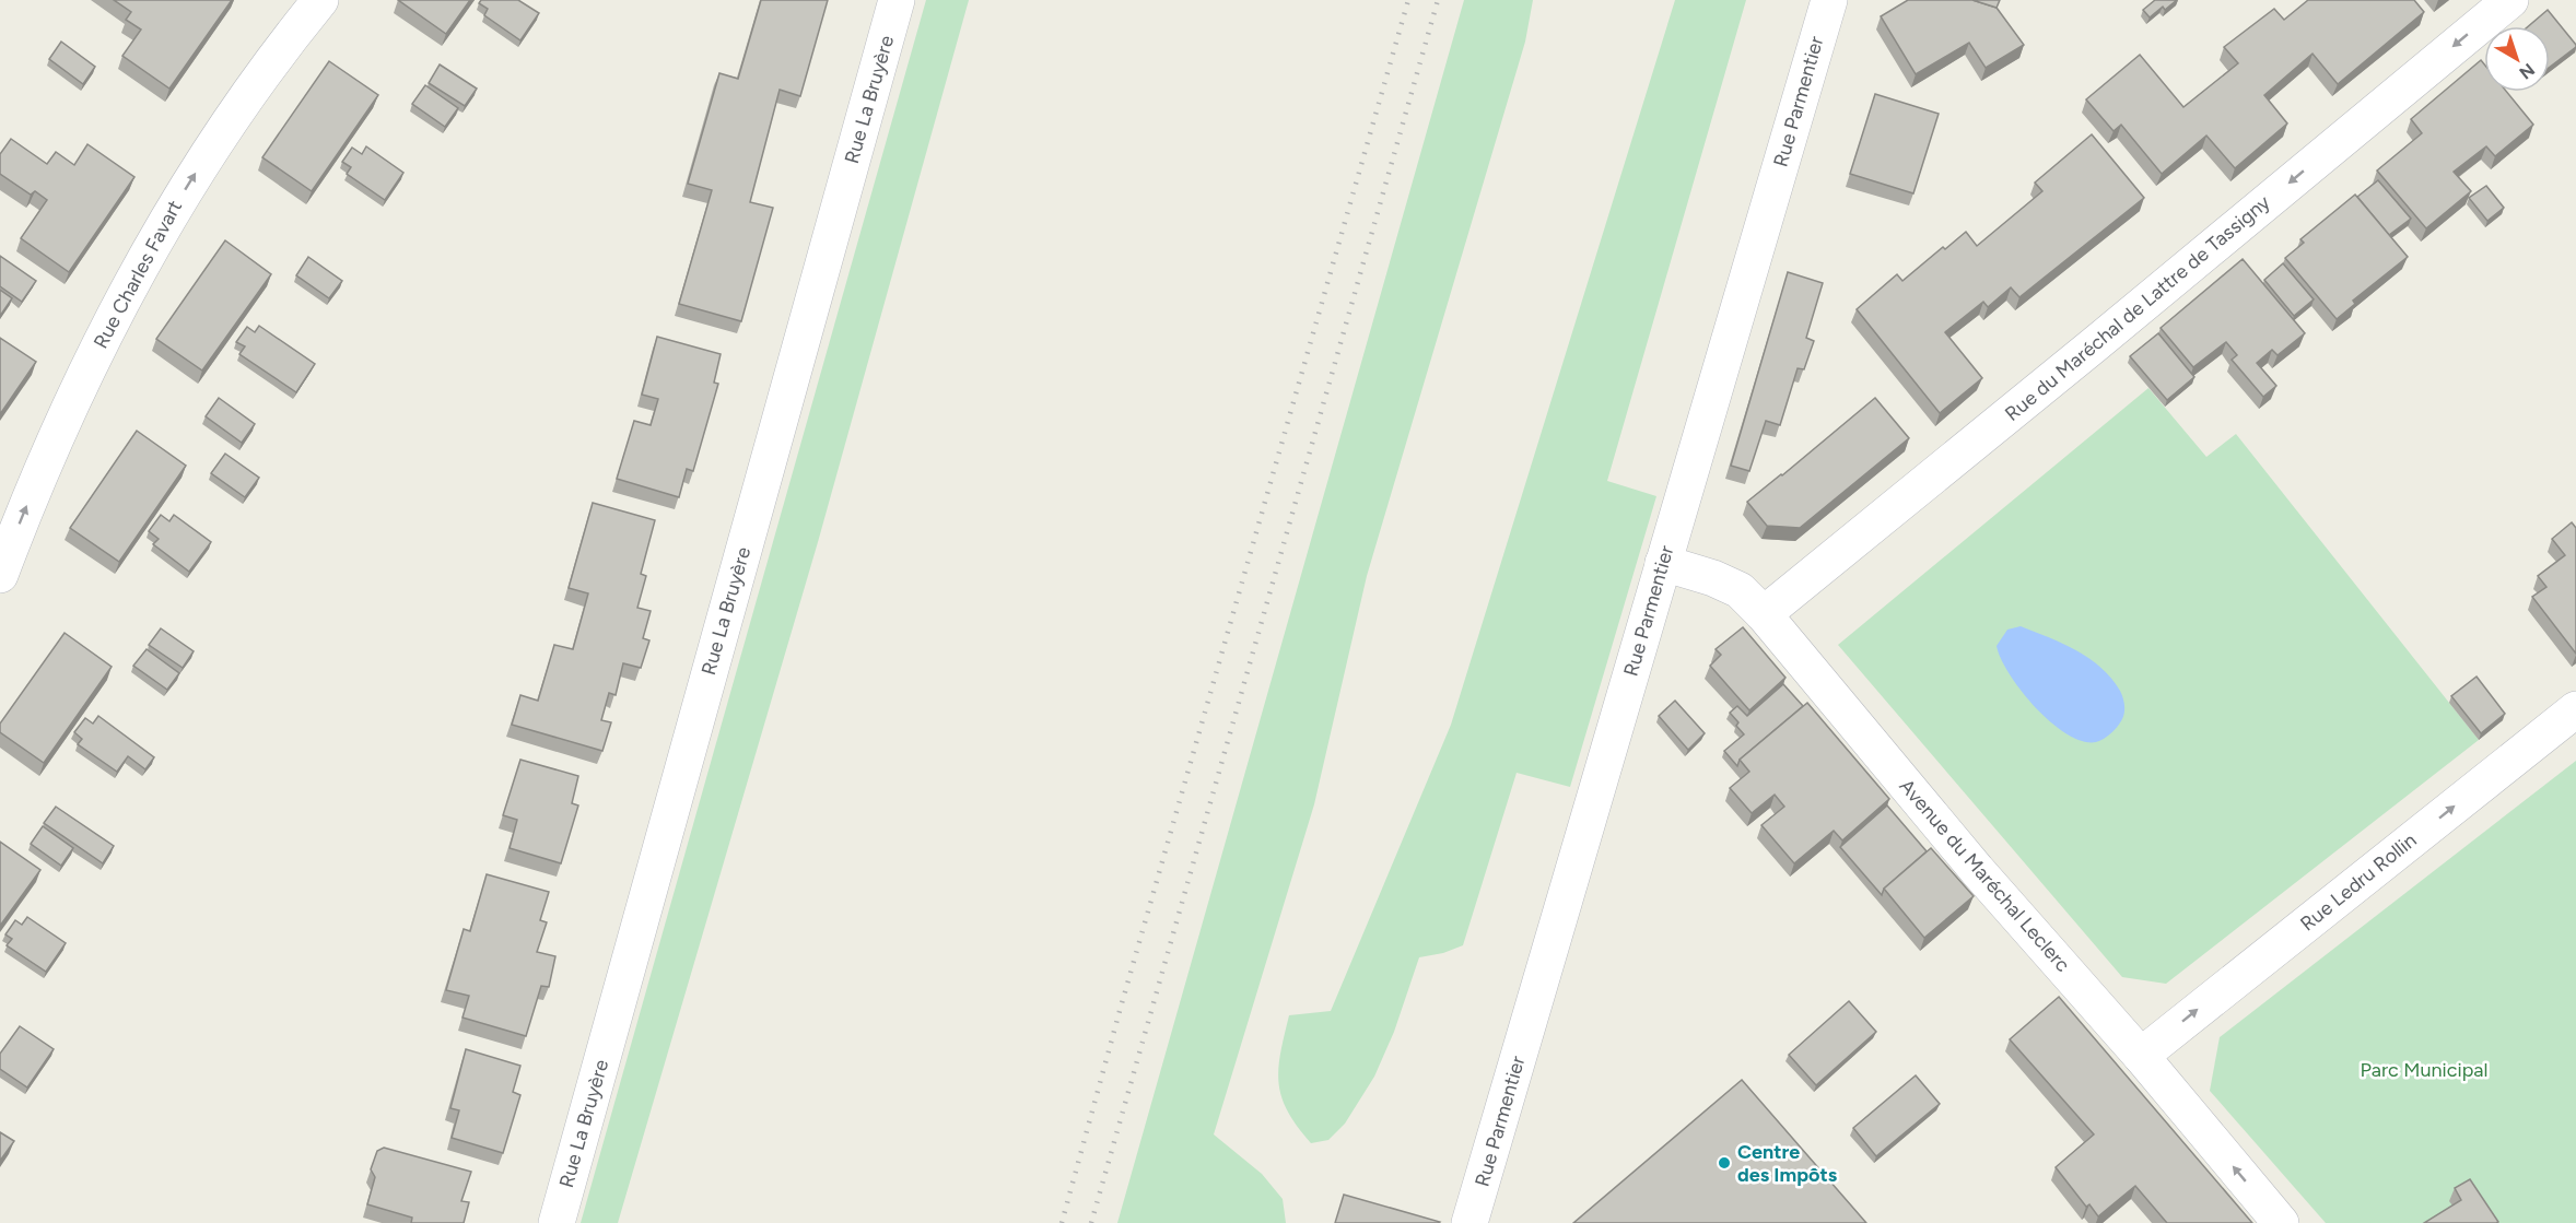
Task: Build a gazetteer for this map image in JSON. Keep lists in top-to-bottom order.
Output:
{
  "streets": {
    "street": [
      "Rue La Bruyère",
      "Rue Parmentier",
      "Rue Charles Favart",
      "Rue du Maréchal de Lattre de Tassigny",
      "Avenue du Maréchal Leclerc",
      "Rue Ledru Rollin"
    ]
  },
  "crossings": [
    ["Rue Parmentier", "Avenue du Maréchal Leclerc"],
    ["Rue du Maréchal de Lattre de Tassigny", "Avenue du Maréchal Leclerc"],
    ["Avenue du Maréchal Leclerc", "Rue Ledru Rollin"]
  ],
  "one_way": ["Rue Charles Favart", "Rue du Maréchal de Lattre de Tassigny", "Rue Ledru Rollin"],
  "parks": ["Parc Municipal"],
  "places": ["Centre des Impôts"],
  "north": "bottom right"
}
